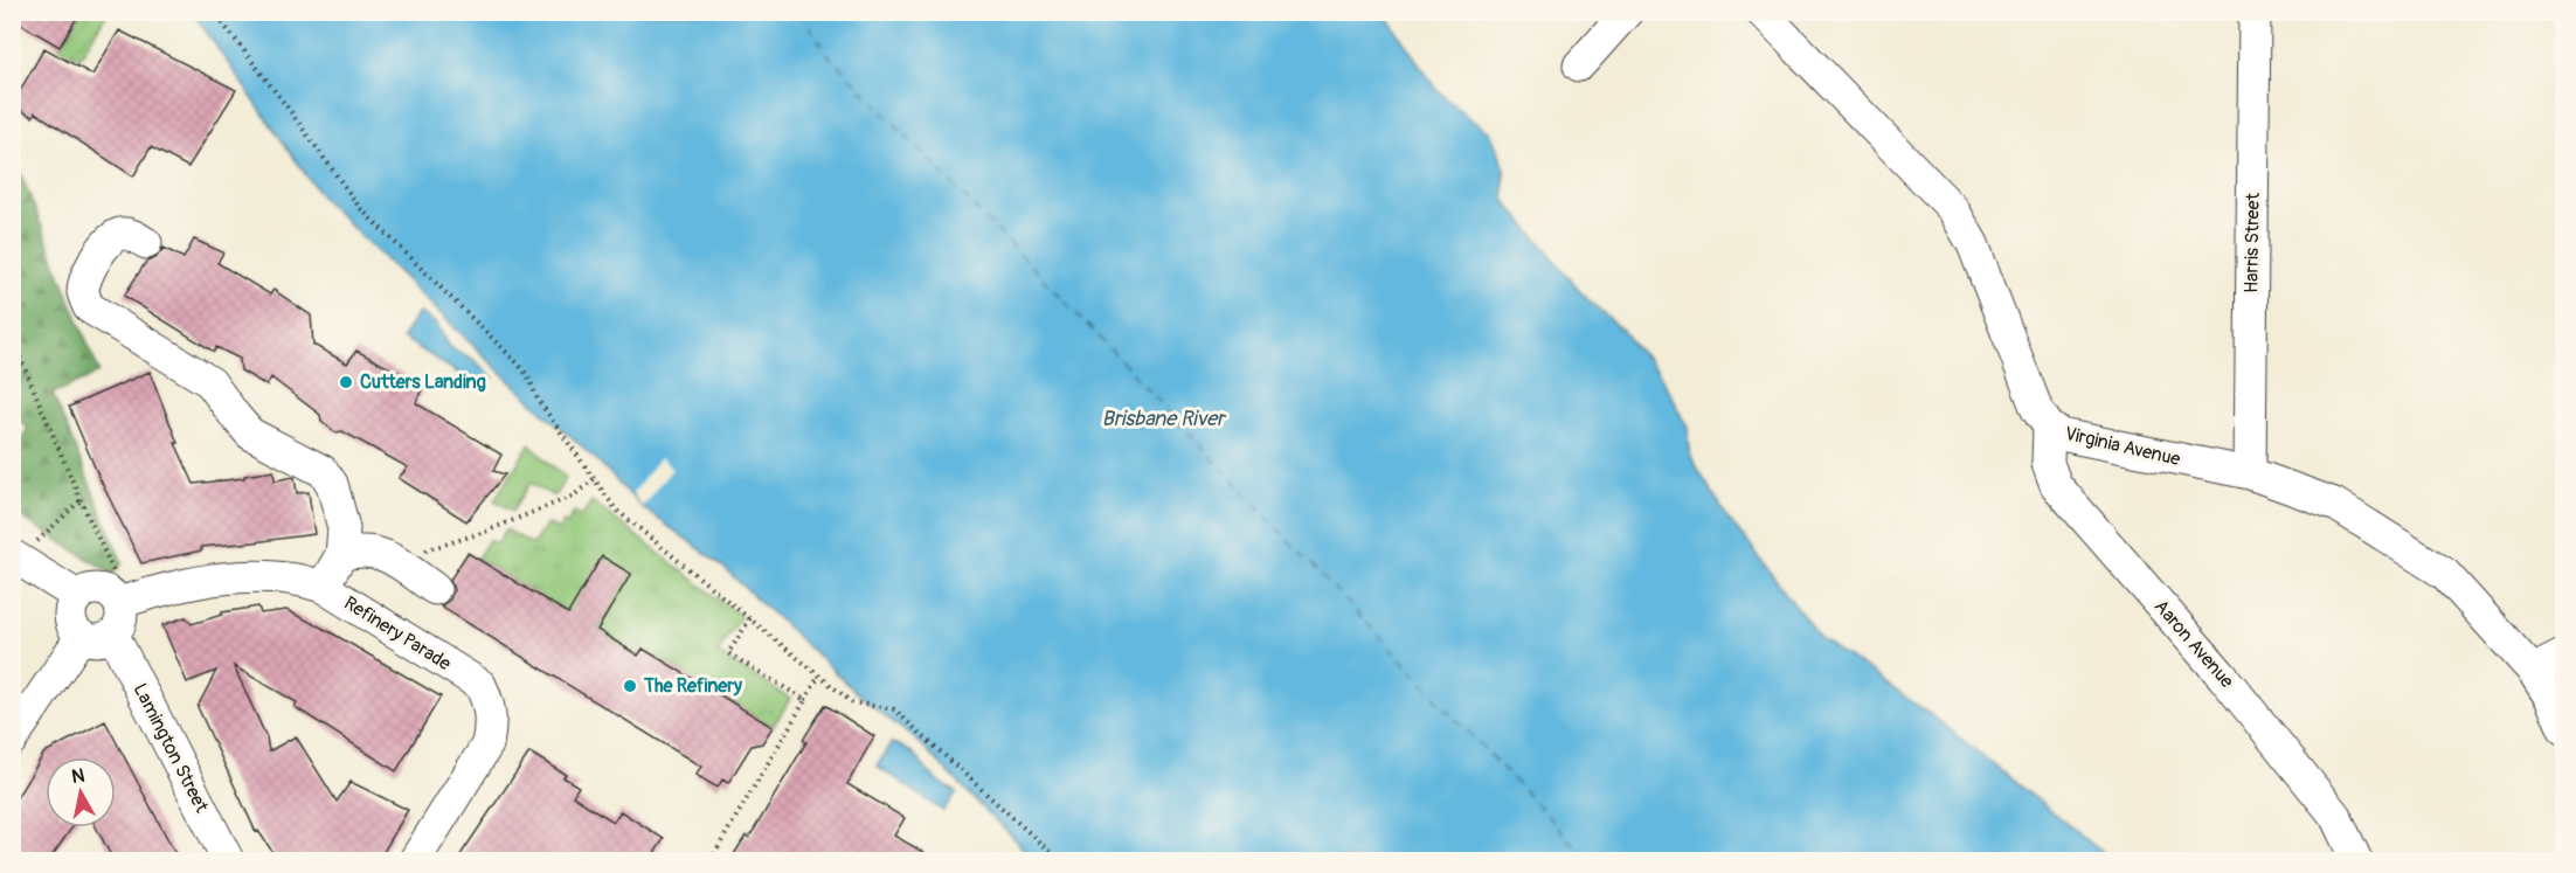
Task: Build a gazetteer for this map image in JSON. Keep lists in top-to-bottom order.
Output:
{
  "streets": {
    "street": [
      "Harris Street",
      "Virginia Avenue",
      "Refinery Parade",
      "Aaron Avenue",
      "Lamington Street"
    ]
  },
  "crossings": [
    ["Harris Street", "Virginia Avenue"],
    ["Virginia Avenue", "Aaron Avenue"],
    ["Refinery Parade", "Lamington Street"]
  ],
  "water": ["Brisbane River"],
  "places": ["Cutters Landing", "The Refinery"],
  "north": "top"
}
